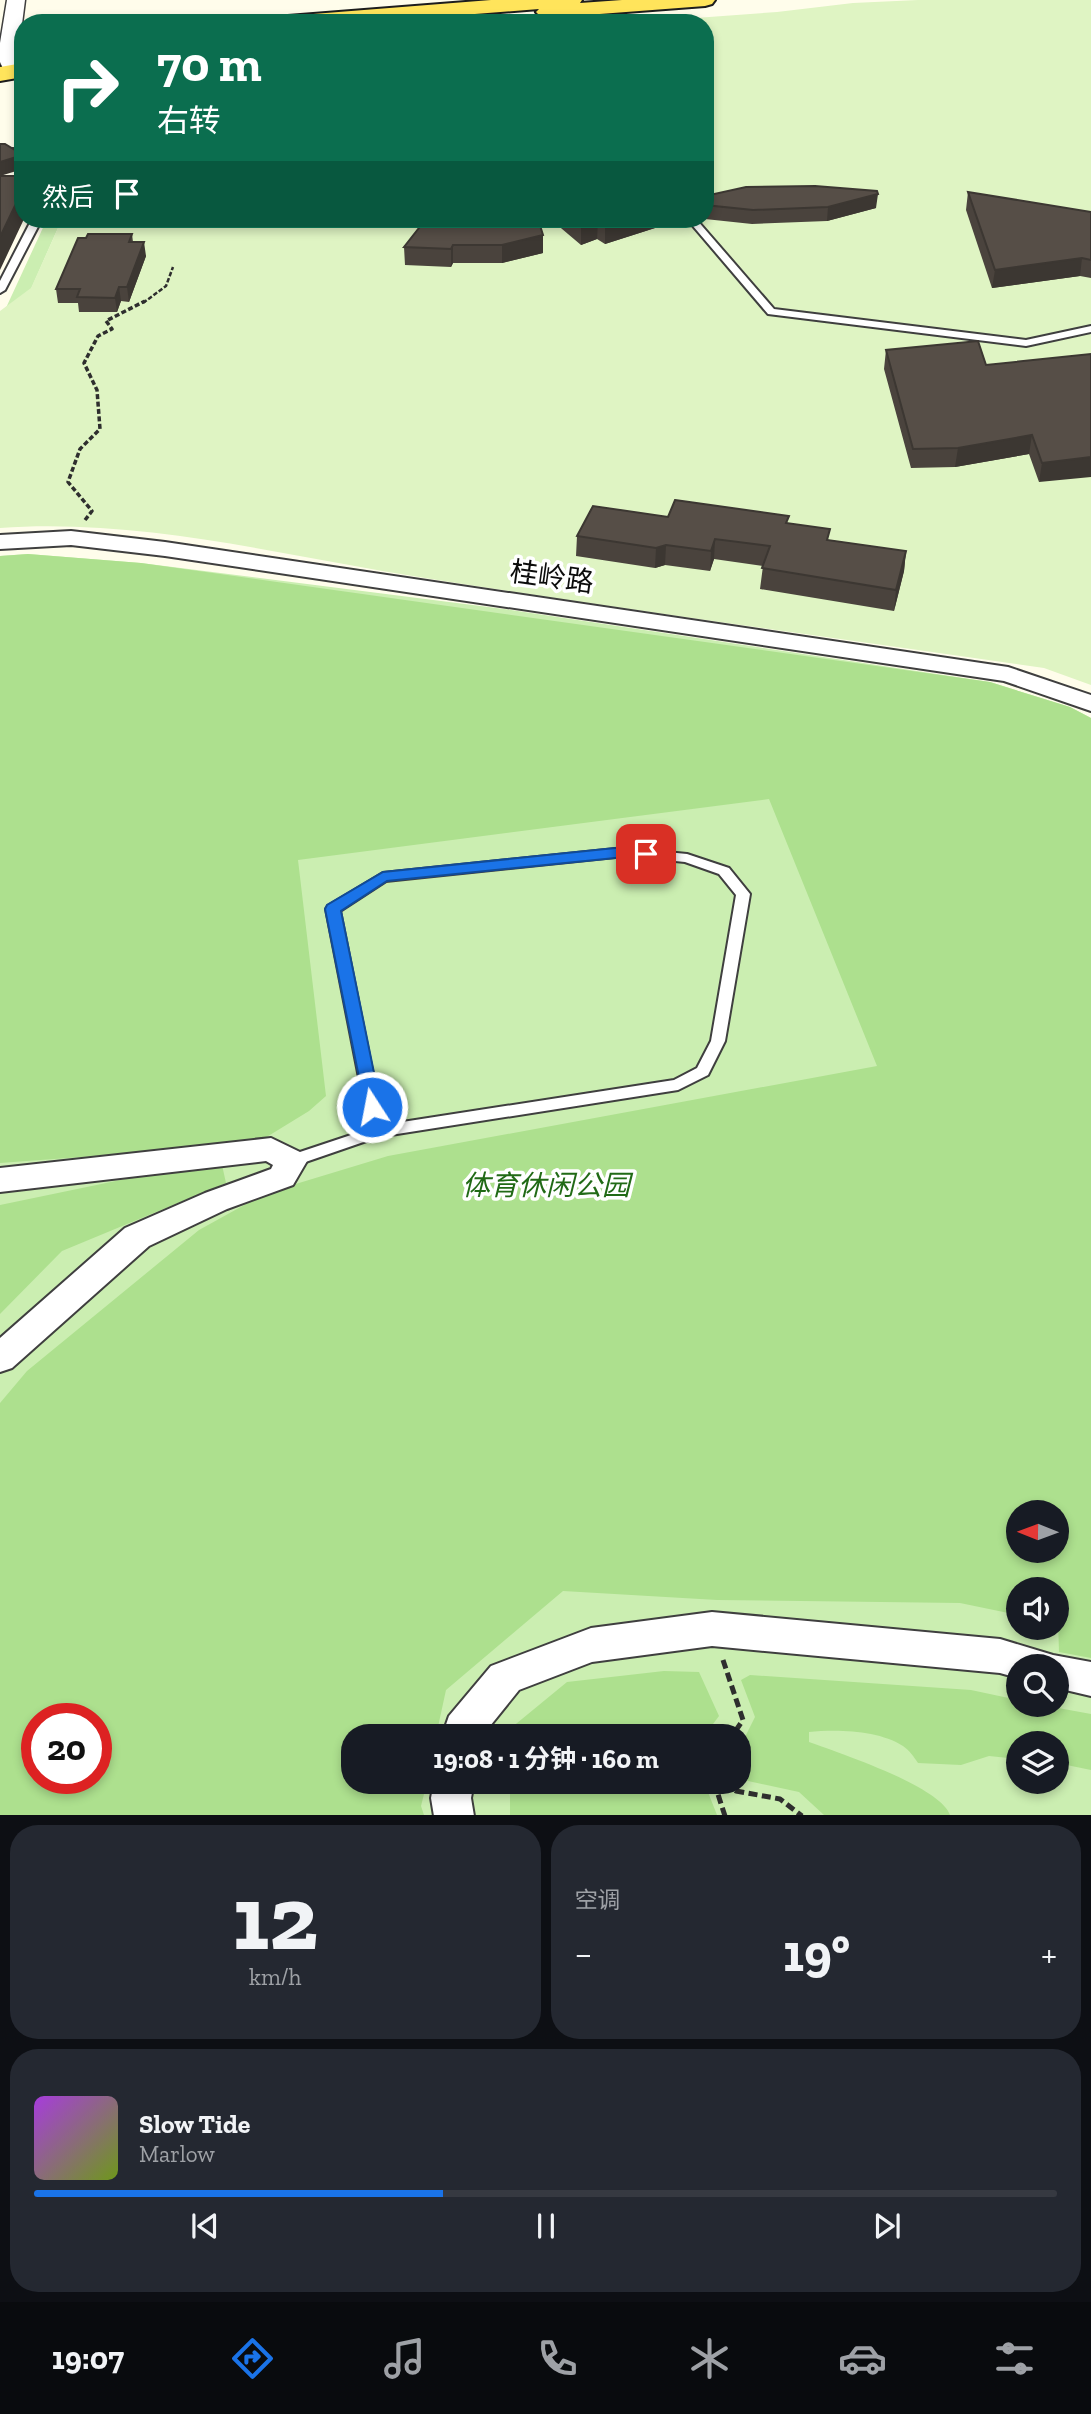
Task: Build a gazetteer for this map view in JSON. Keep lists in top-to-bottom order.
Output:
{
  "streets": {
    "street": ["桂岭路"]
  },
  "parks": ["体育休闲公园"],
  "north": "left",
  "page": {
    "turn": ["70 m", "右转"],
    "then": "然后",
    "limit": "20",
    "trip": "19:08 · 1 分钟 · 160 m",
    "tile": [
      ["12", "km/h"],
      "空调"
    ],
    "heat": ["−", "19°", "+"],
    "song": ["Slow Tide", "Marlow"],
    "tabs": "19:07"
  }
}
